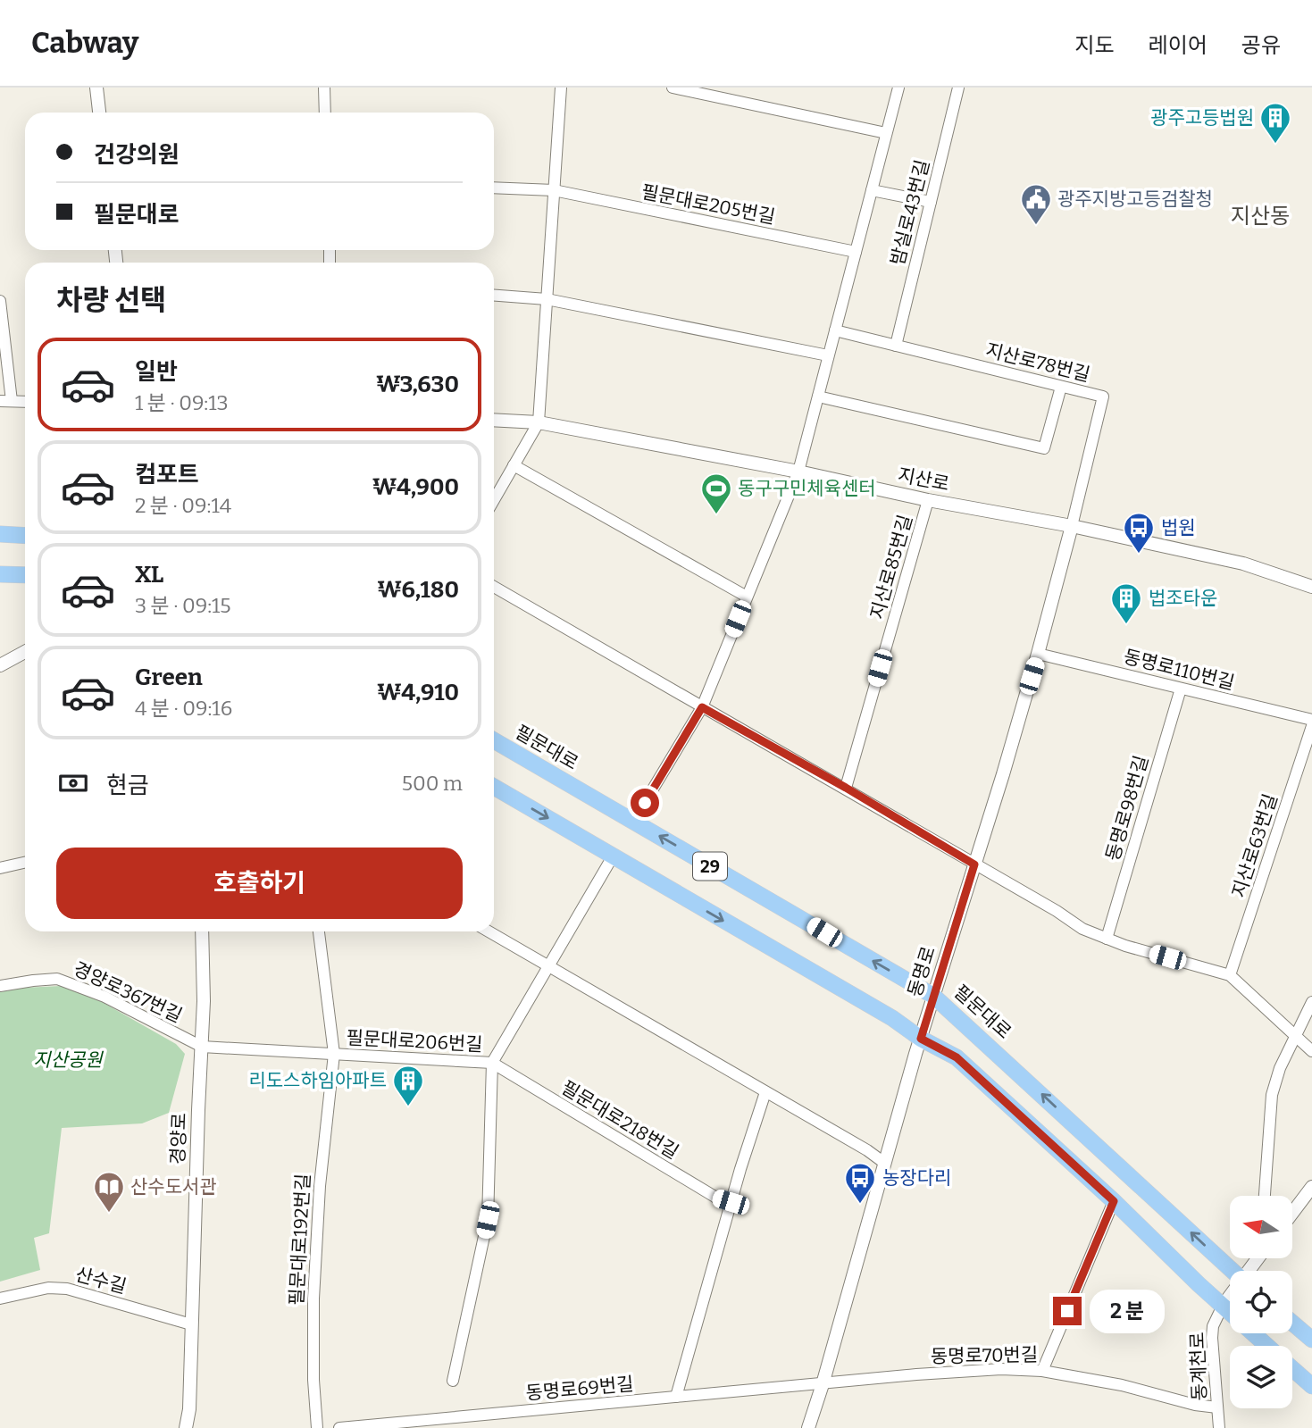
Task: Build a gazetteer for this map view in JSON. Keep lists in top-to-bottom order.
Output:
{
  "streets": {
    "main road": ["필문대로", "29"],
    "street": [
      "필문대로205번길",
      "밤실로43번길",
      "지산로78번길",
      "지산로",
      "지산로85번길",
      "동명로110번길",
      "동명로98번길",
      "지산로63번길",
      "동명로",
      "경양로367번길",
      "필문대로206번길",
      "필문대로218번길",
      "경양로",
      "필문대로192번길",
      "산수길",
      "동명로70번길",
      "동계천로",
      "동명로69번길"
    ]
  },
  "crossings": [
    ["밤실로43번길", "지산로78번길"],
    ["지산로78번길", "지산로"],
    ["지산로78번길", "동명로"],
    ["지산로", "지산로85번길"],
    ["지산로", "동명로"],
    ["동명로110번길", "동명로98번길"],
    ["동명로110번길", "동명로"],
    ["필문대로", "동명로"],
    ["29", "동명로"],
    ["29", "필문대로206번길"],
    ["29", "동계천로"],
    ["동명로", "동명로70번길"],
    ["동명로", "동명로69번길"],
    ["경양로367번길", "경양로"],
    ["필문대로206번길", "필문대로218번길"],
    ["필문대로206번길", "필문대로192번길"],
    ["경양로", "산수길"],
    ["동명로70번길", "동계천로"],
    ["동명로70번길", "동명로69번길"]
  ],
  "districts": ["지산동"],
  "parks": ["지산공원"],
  "places": {
    "building": ["광주고등법원", "법조타운", "리도스하임아파트"],
    "public building": ["광주지방고등검찰청"],
    "sports": ["동구구민체육센터"],
    "bus stop": ["법원", "농장다리"],
    "library": ["산수도서관"]
  },
  "north": "left",
  "page": {
    "header": "Cabway",
    "nav": ["지도", "레이어", "공유"],
    "banner": ["건강의원", "필문대로"],
    "heading": "차량 선택",
    "list": [
      {
        "name": "일반",
        "note": "1 분 · 09:13",
        "value": "₩3,630"
      },
      {
        "name": "컴포트",
        "note": "2 분 · 09:14",
        "value": "₩4,900"
      },
      {
        "name": "XL",
        "note": "3 분 · 09:15",
        "value": "₩6,180"
      },
      {
        "name": "Green",
        "note": "4 분 · 09:16",
        "value": "₩4,910"
      }
    ],
    "pay": ["현금", "500 m"],
    "buttons": "호출하기",
    "bubble": "2 분"
  }
}
